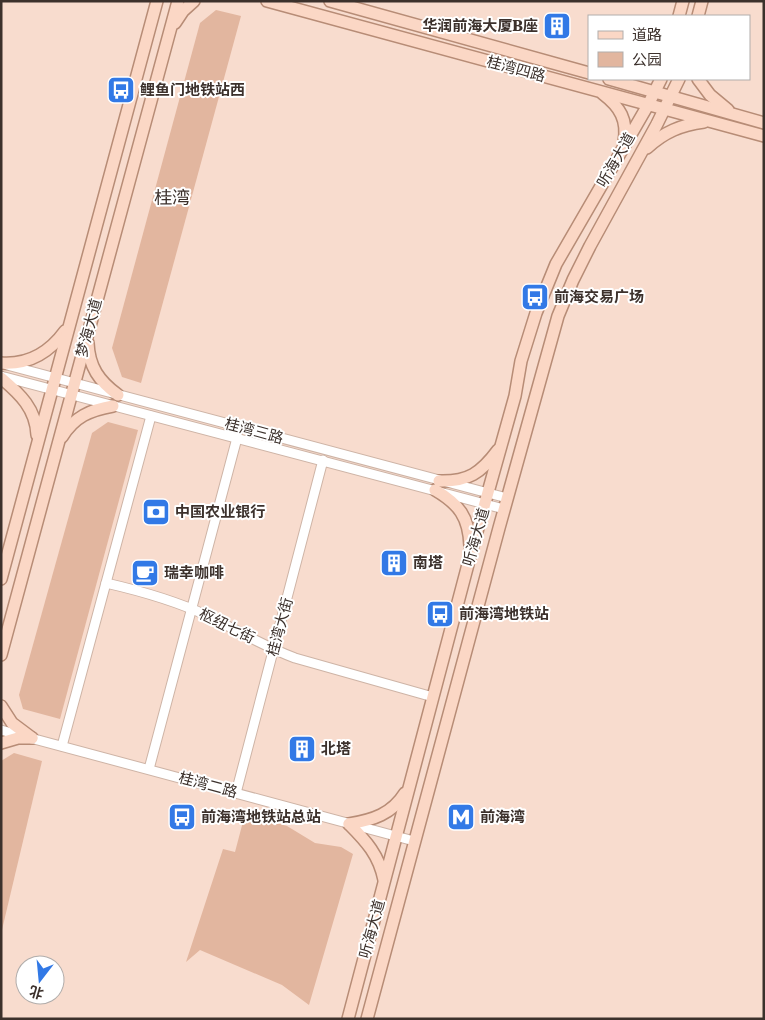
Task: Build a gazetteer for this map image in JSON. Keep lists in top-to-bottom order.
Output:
{
  "streets": {
    "main road": ["桂湾四路", "听海大道", "梦海大道"],
    "street": [
      "桂湾三路",
      "枢纽七街",
      "桂湾大街",
      "桂湾二路"
    ]
  },
  "crossings": [
    ["桂湾四路", "听海大道"],
    ["听海大道", "桂湾三路"],
    ["听海大道", "枢纽七街"],
    ["听海大道", "桂湾二路"],
    ["梦海大道", "桂湾三路"],
    ["桂湾三路", "桂湾大街"],
    ["枢纽七街", "桂湾大街"],
    ["桂湾大街", "桂湾二路"]
  ],
  "districts": ["桂湾"],
  "places": {
    "building": ["华润前海大厦B座", "南塔", "北塔"],
    "bus stop": [
      "鲤鱼门地铁站西",
      "前海交易广场",
      "前海湾地铁站",
      "前海湾地铁站总站"
    ],
    "bank": ["中国农业银行"],
    "cafe": ["瑞幸咖啡"],
    "metro station": ["前海湾"]
  },
  "legend": ["道路", "公园"],
  "north": "bottom"
}
